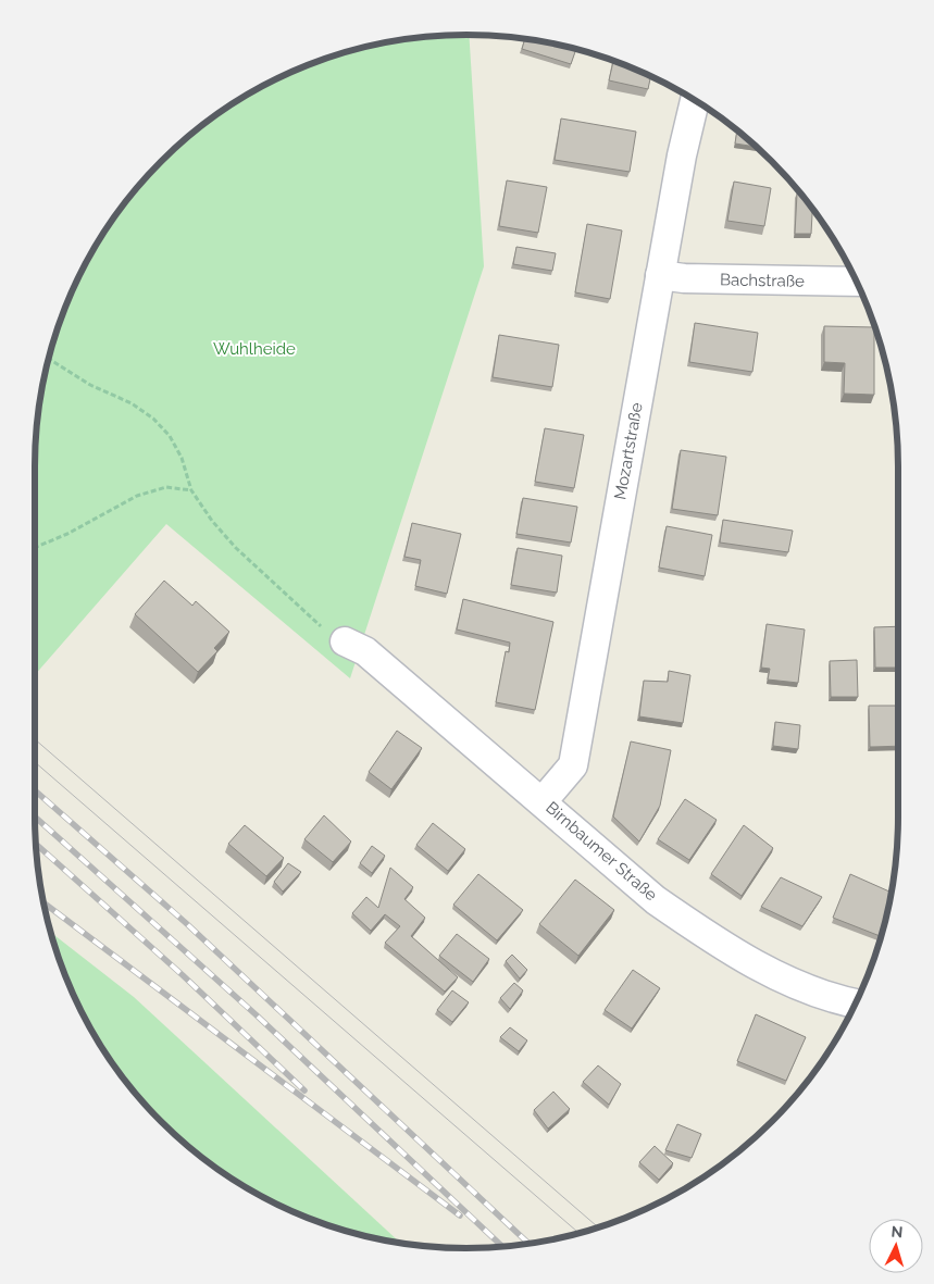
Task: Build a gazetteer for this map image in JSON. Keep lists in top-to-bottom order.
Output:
{
  "streets": {
    "street": ["Bachstraße", "Mozartstraße", "Birnbaumer Straße"]
  },
  "crossings": [
    ["Bachstraße", "Mozartstraße"],
    ["Mozartstraße", "Birnbaumer Straße"]
  ],
  "parks": ["Wuhlheide"],
  "north": "top"
}
